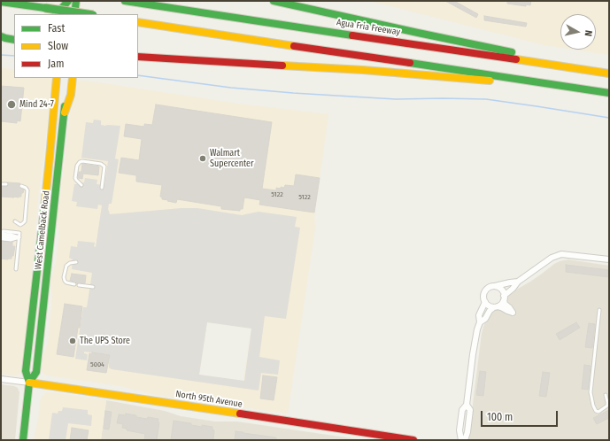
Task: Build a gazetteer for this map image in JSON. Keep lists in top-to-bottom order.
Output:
{
  "streets": {
    "main road": ["Agua Fria Freeway", "West Camelback Road", "North 95th Avenue"]
  },
  "crossings": [
    ["West Camelback Road", "North 95th Avenue"]
  ],
  "places": ["Mind 24-7", "Walmart Supercenter", "The UPS Store"],
  "house_numbers": ["5122", "5122", "5004"],
  "legend": ["Fast", "Slow", "Jam"],
  "scale_bar": "100 m",
  "north": "right"
}
